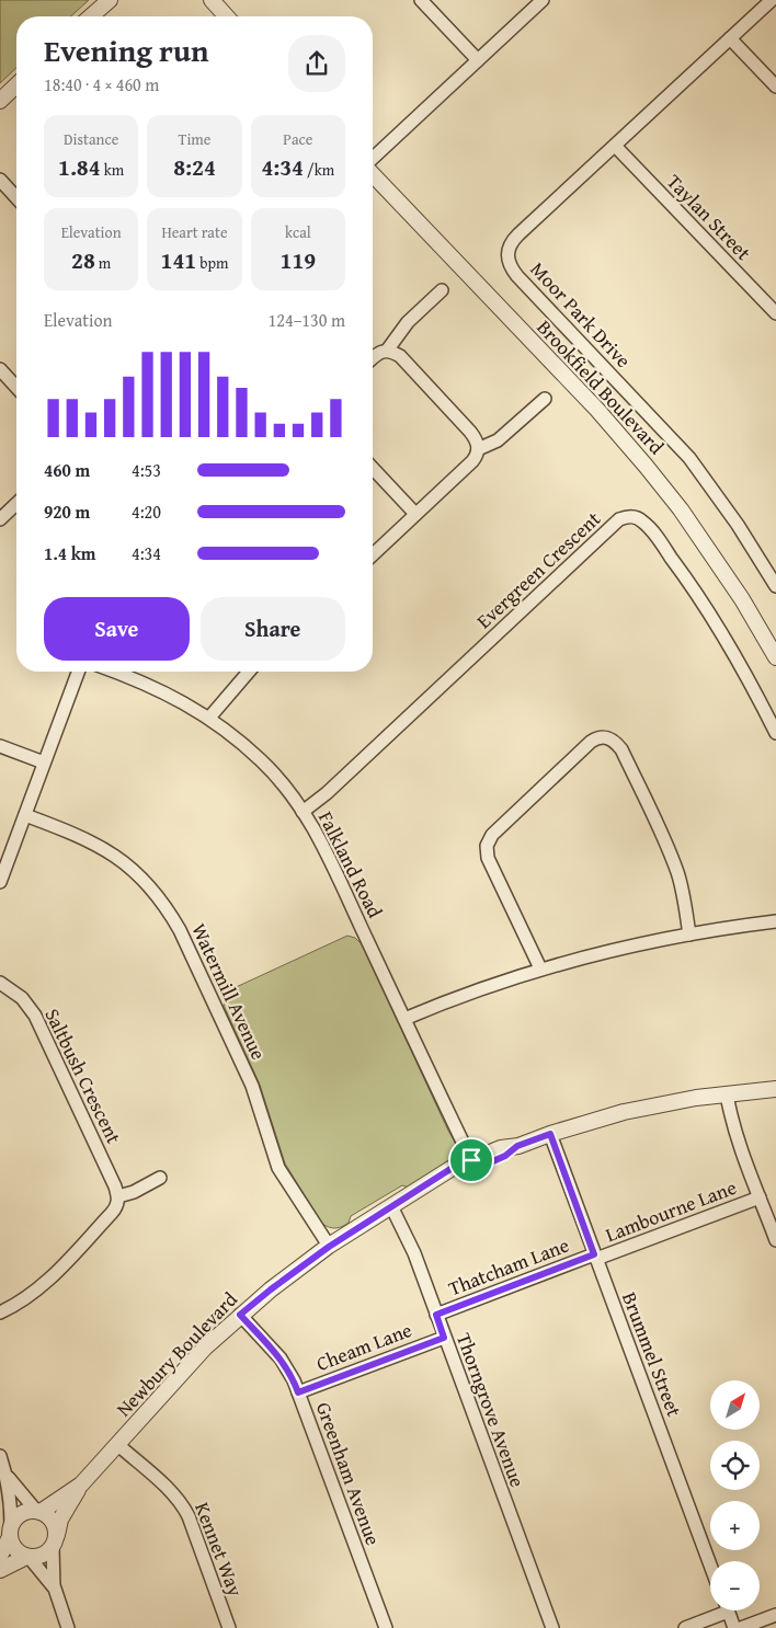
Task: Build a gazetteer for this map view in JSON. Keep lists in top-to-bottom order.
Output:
{
  "streets": {
    "street": [
      "Taylan Street",
      "Moor Park Drive",
      "Brookfield Boulevard",
      "Evergreen Crescent",
      "Falkland Road",
      "Watermill Avenue",
      "Saltbush Crescent",
      "Lambourne Lane",
      "Thatcham Lane",
      "Cheam Lane",
      "Newbury Boulevard",
      "Brummel Street",
      "Thorngrove Avenue",
      "Greenham Avenue",
      "Kennet Way"
    ]
  },
  "crossings": [
    ["Taylan Street", "Moor Park Drive"],
    ["Evergreen Crescent", "Falkland Road"],
    ["Falkland Road", "Newbury Boulevard"],
    ["Watermill Avenue", "Newbury Boulevard"],
    ["Lambourne Lane", "Thatcham Lane"],
    ["Lambourne Lane", "Brummel Street"],
    ["Thatcham Lane", "Brummel Street"],
    ["Thatcham Lane", "Thorngrove Avenue"],
    ["Cheam Lane", "Thorngrove Avenue"],
    ["Cheam Lane", "Greenham Avenue"],
    ["Newbury Boulevard", "Brummel Street"],
    ["Newbury Boulevard", "Thorngrove Avenue"],
    ["Newbury Boulevard", "Greenham Avenue"],
    ["Newbury Boulevard", "Kennet Way"]
  ],
  "north": "top right",
  "page": {
    "heading": ["Evening run", "18:40 · 4 × 460 m"],
    "stats": [
      ["Distance", "1.84 km"],
      ["Time", "8:24"],
      ["Pace", "4:34 /km"],
      ["Elevation", "28 m"],
      ["Heart rate", "141 bpm"],
      ["kcal", "119"]
    ],
    "chart": ["Elevation", "124–130 m"],
    "list": [
      {
        "name": "460 m",
        "note": "4:53"
      },
      {
        "name": "920 m",
        "note": "4:20"
      },
      {
        "name": "1.4 km",
        "note": "4:34"
      }
    ],
    "buttons": ["Save", "Share"],
    "map_buttons": ["+", "−"]
  }
}
